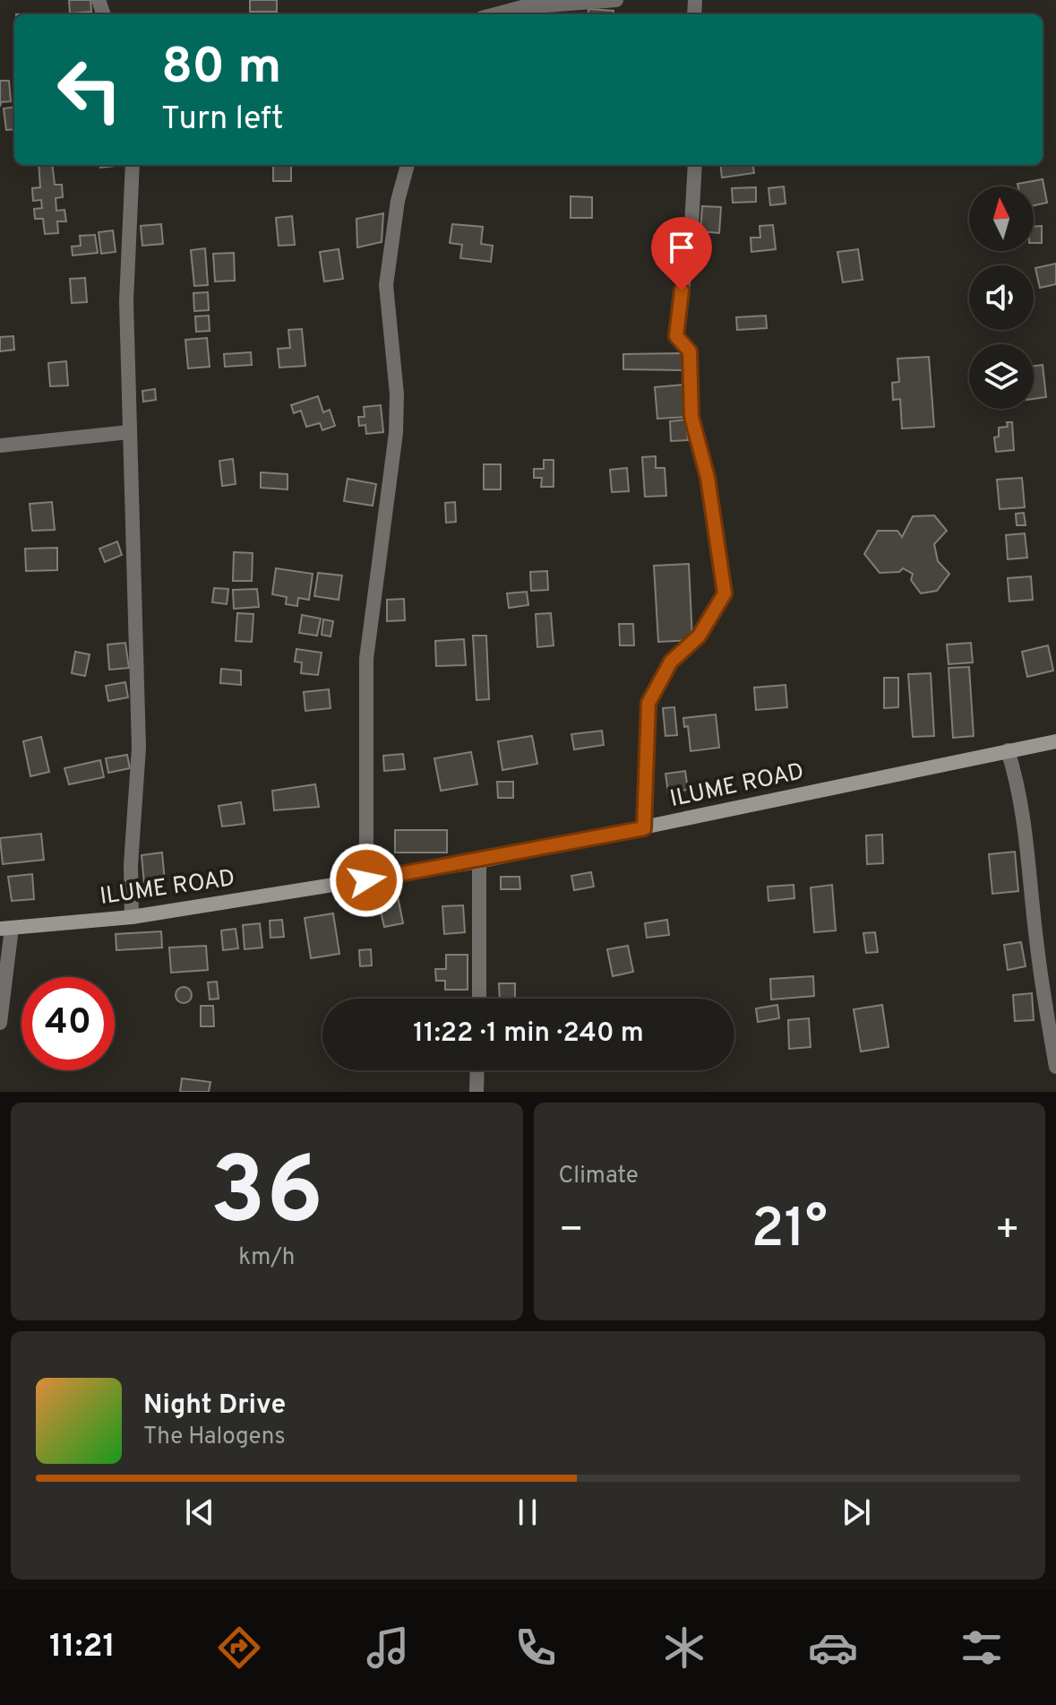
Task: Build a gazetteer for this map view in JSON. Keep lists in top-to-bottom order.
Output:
{
  "streets": {
    "street": ["ILUME ROAD"]
  },
  "north": "top",
  "page": {
    "turn": ["80 m", "Turn left"],
    "limit": "40",
    "trip": "11:22 · 1 min · 240 m",
    "tile": [
      ["36", "km/h"],
      "Climate"
    ],
    "heat": ["−", "21°", "+"],
    "song": ["Night Drive", "The Halogens"],
    "tabs": "11:21"
  }
}
